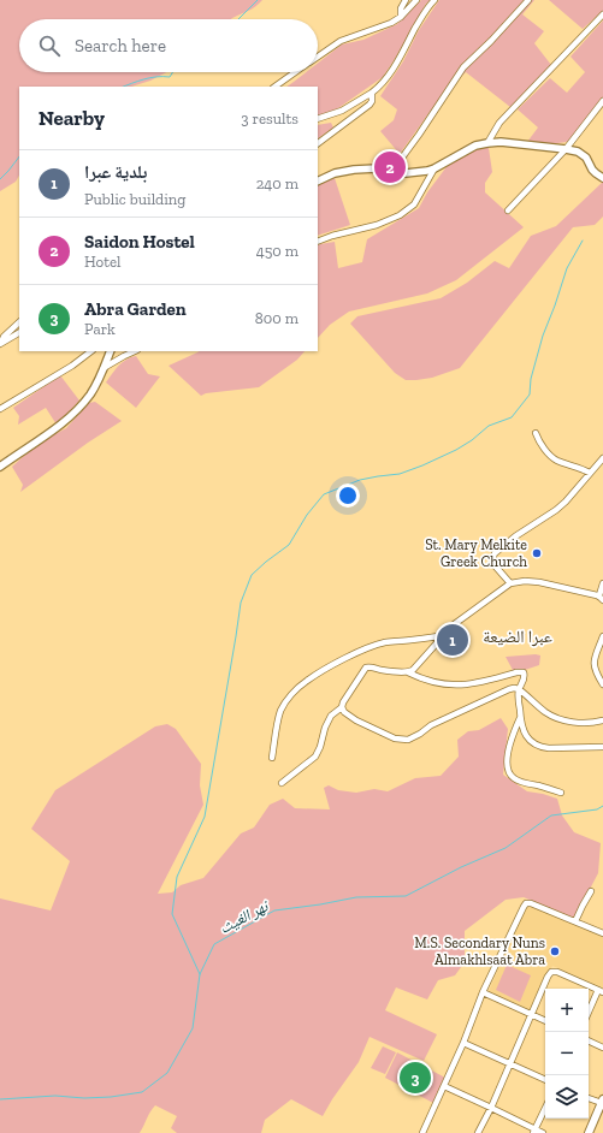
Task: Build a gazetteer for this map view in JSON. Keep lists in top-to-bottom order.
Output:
{
  "districts": ["عبرا الضيعة"],
  "water": ["نهر الغيث"],
  "places": ["St. Mary Melkite Greek Church", "M.S. Secondary Nuns Almakhlsaat Abra"],
  "page": {
    "search": "Search here",
    "heading": ["Nearby", "3 results"],
    "pins": ["2", "1", "3"],
    "list": [
      {
        "mark": "1",
        "name": "بلدية عبرا",
        "note": "Public building",
        "value": "240 m"
      },
      {
        "mark": "2",
        "name": "Saidon Hostel",
        "note": "Hotel",
        "value": "450 m"
      },
      {
        "mark": "3",
        "name": "Abra Garden",
        "note": "Park",
        "value": "800 m"
      }
    ],
    "map_buttons": ["+", "−"]
  }
}
